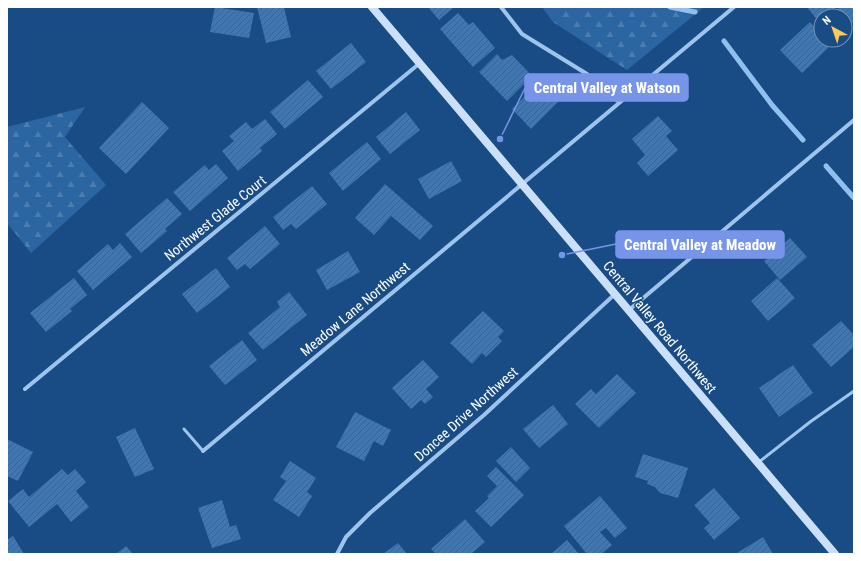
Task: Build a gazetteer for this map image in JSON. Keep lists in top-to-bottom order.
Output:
{
  "streets": {
    "main road": ["Central Valley Road Northwest"],
    "street": ["Northwest Glade Court", "Meadow Lane Northwest", "Doncee Drive Northwest"]
  },
  "crossings": [
    ["Northwest Glade Court", "Central Valley Road Northwest"],
    ["Meadow Lane Northwest", "Central Valley Road Northwest"],
    ["Central Valley Road Northwest", "Doncee Drive Northwest"]
  ],
  "places": ["Central Valley at Watson", "Central Valley at Meadow"],
  "north": "top left"
}
